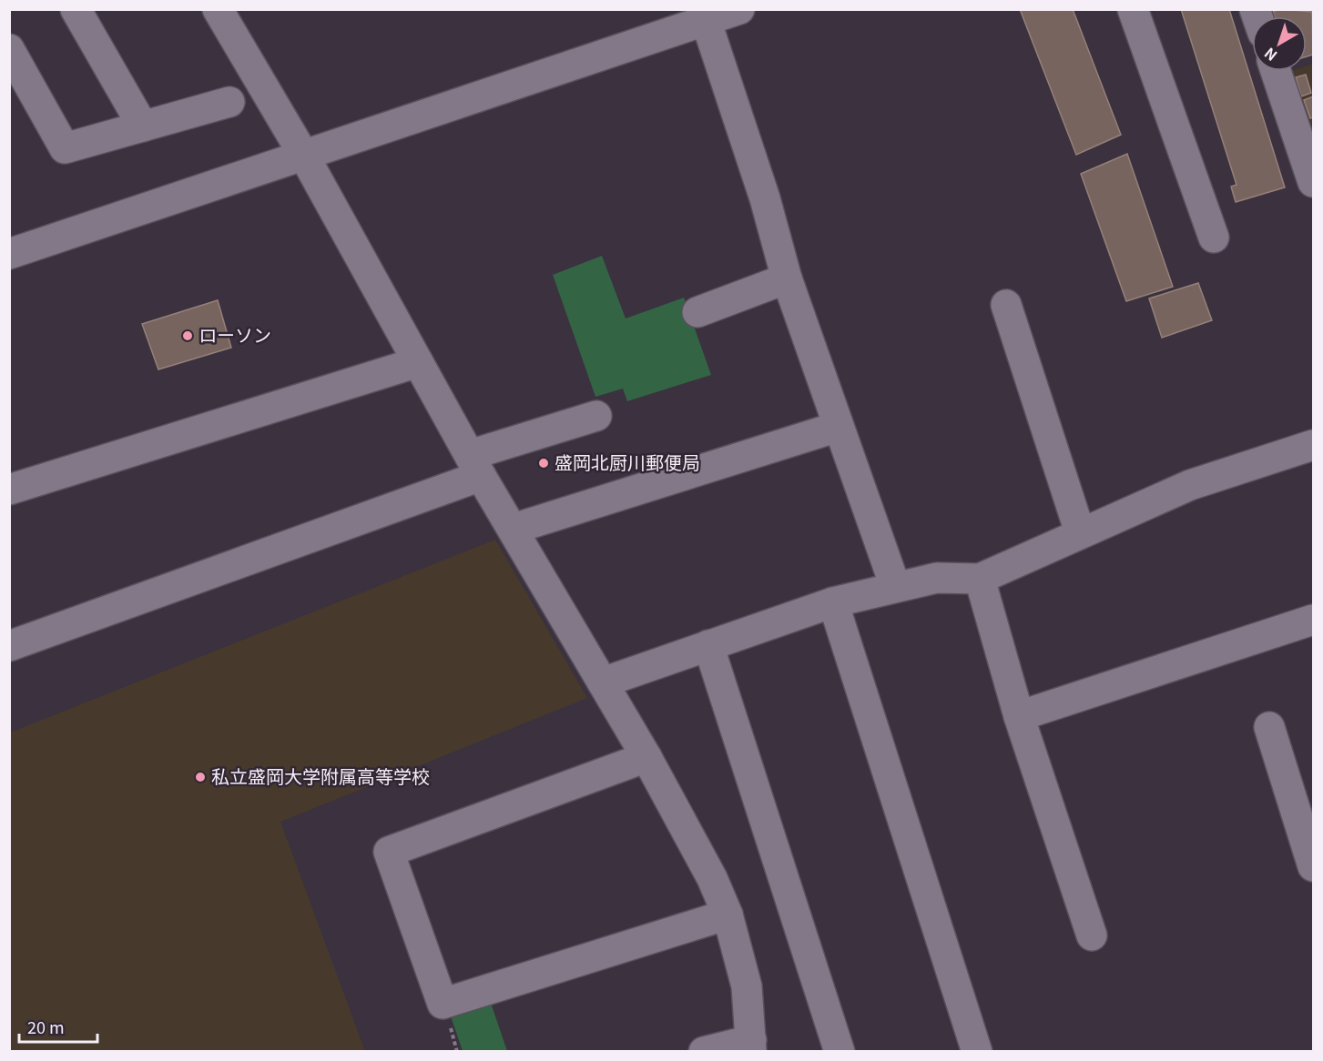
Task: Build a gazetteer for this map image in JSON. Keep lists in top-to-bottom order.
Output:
{
  "places": ["ローソン", "盛岡北厨川郵便局", "私立盛岡大学附属高等学校"],
  "scale_bar": "20 m",
  "north": "bottom left"
}
